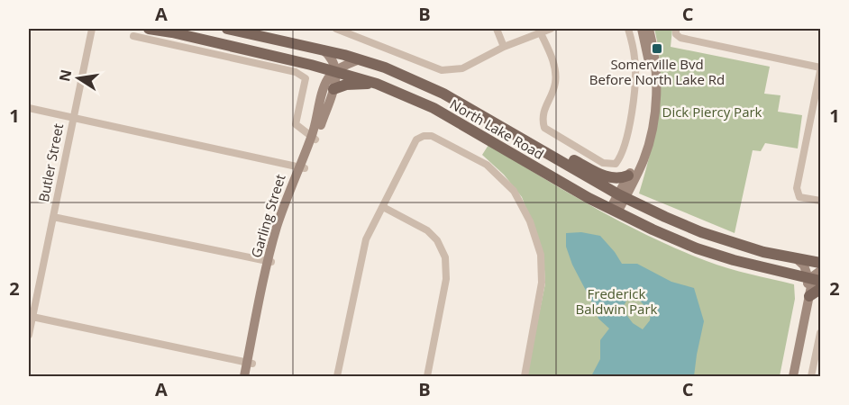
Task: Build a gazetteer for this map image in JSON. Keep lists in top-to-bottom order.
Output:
{
  "streets": {
    "main road": ["North Lake Road"],
    "street": ["Butler Street", "Garling Street"]
  },
  "crossings": [
    ["North Lake Road", "Garling Street"]
  ],
  "parks": ["Dick Piercy Park", "Frederick Baldwin Park"],
  "places": {
    "transit": ["Somerville Bvd Before North Lake Rd"]
  },
  "north": "left",
  "grid": {
    "columns": ["A", "B", "C"],
    "rows": ["1", "2"]
  }
}
